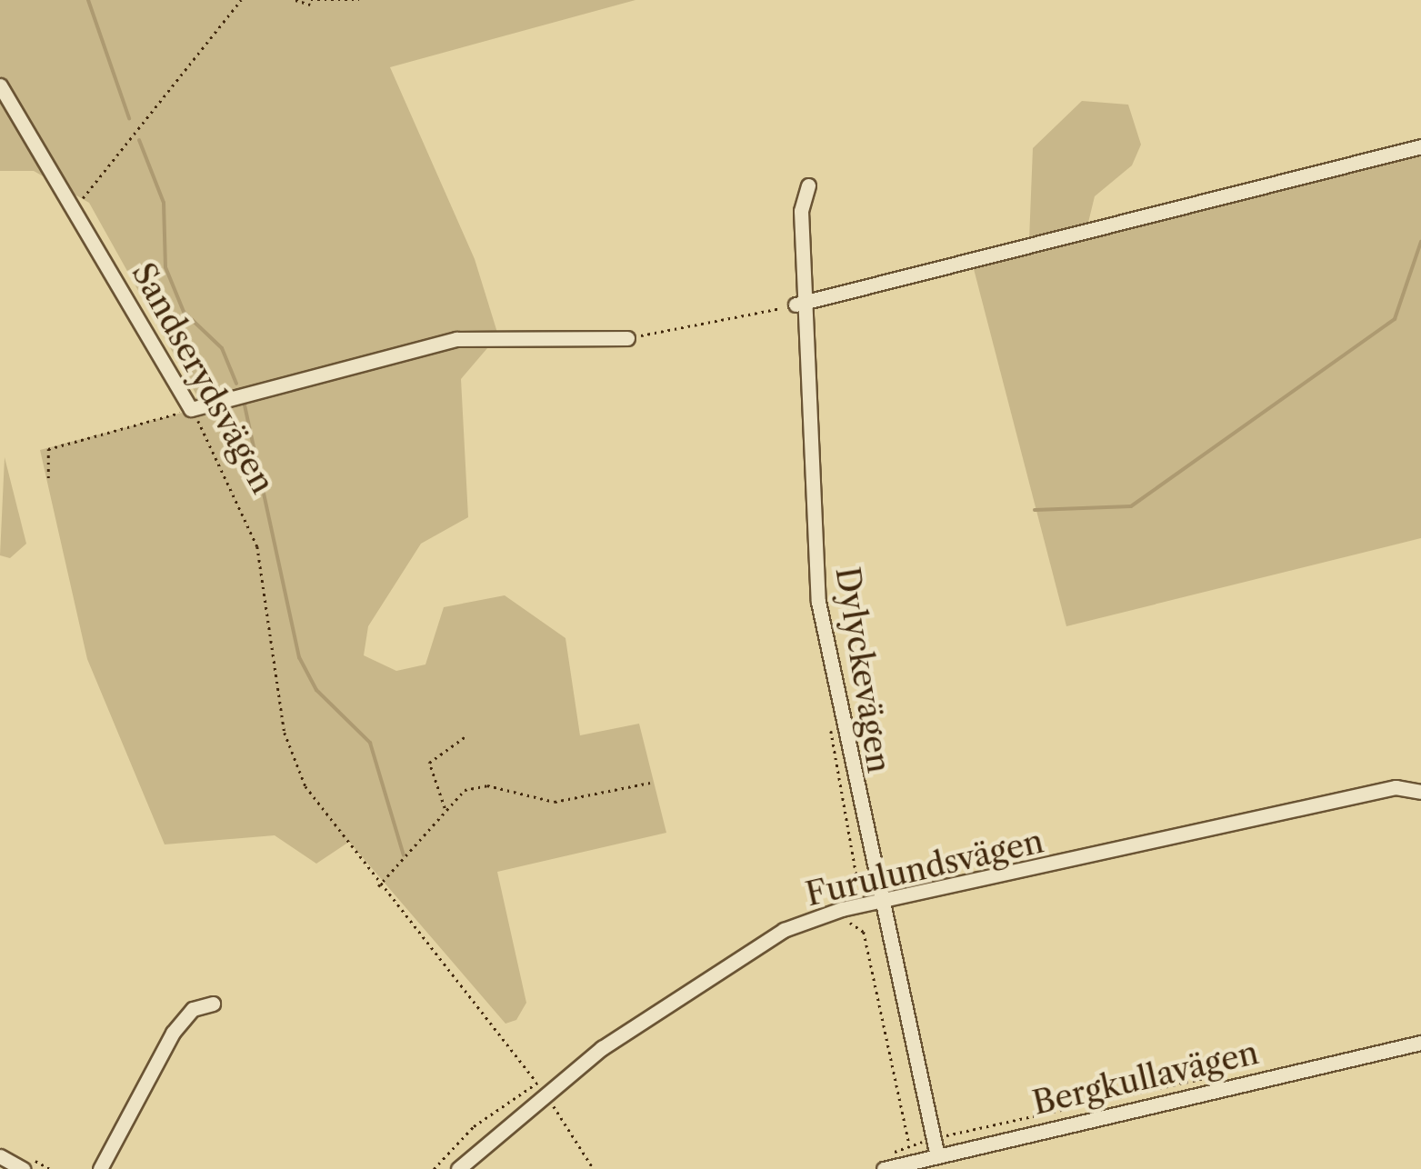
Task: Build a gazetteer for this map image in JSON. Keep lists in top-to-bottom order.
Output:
{
  "streets": {
    "street": [
      "Sandserydsvägen",
      "Dylyckevägen",
      "Furulundsvägen",
      "Bergkullavägen"
    ]
  },
  "crossings": [
    ["Sandserydsvägen", "Furulundsvägen"],
    ["Dylyckevägen", "Furulundsvägen"],
    ["Dylyckevägen", "Bergkullavägen"]
  ]
}
